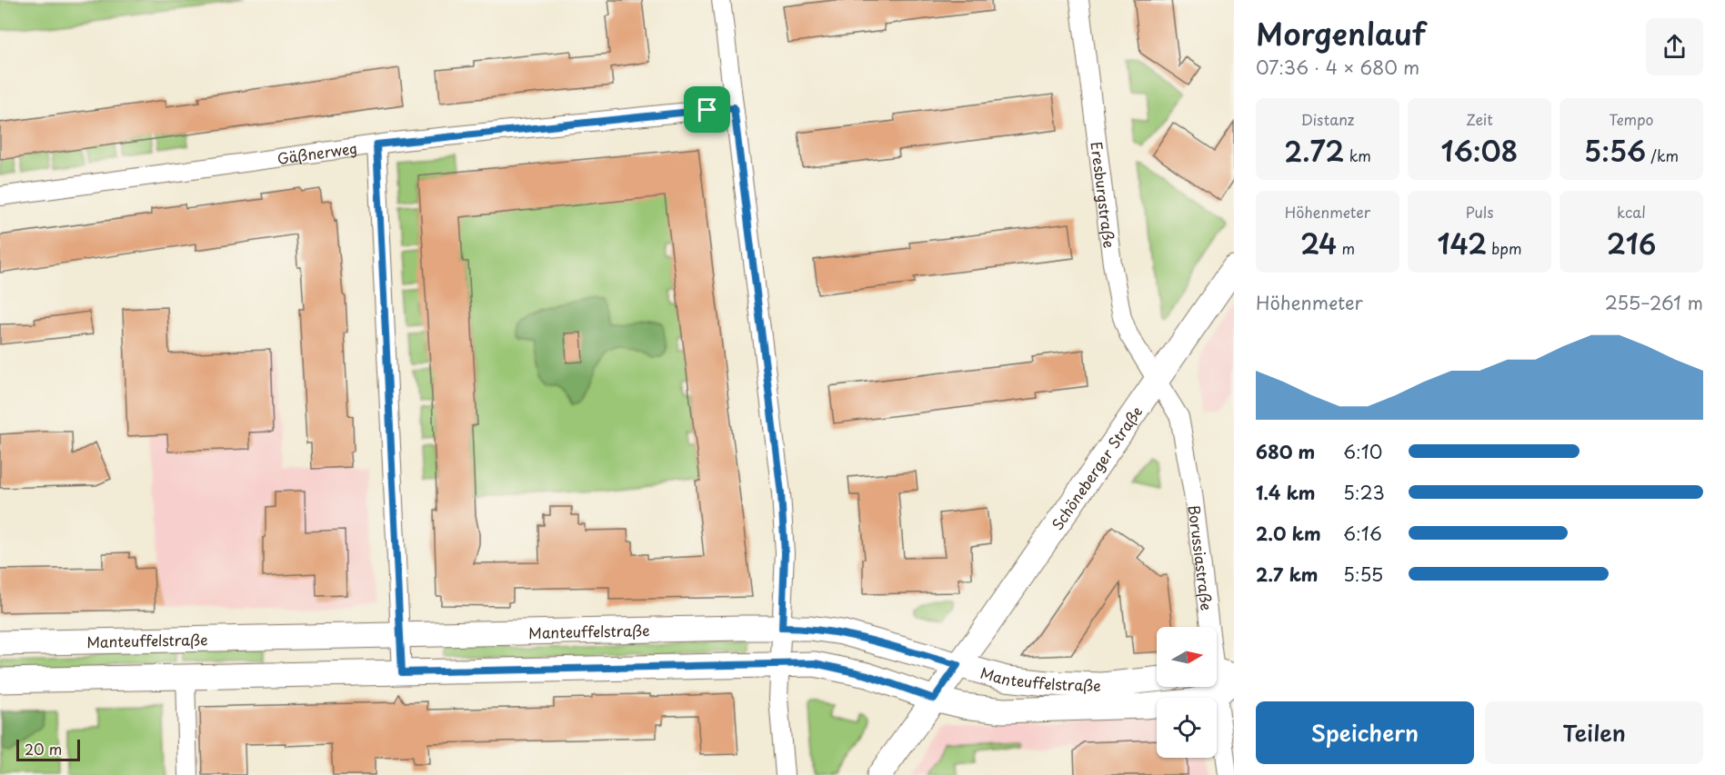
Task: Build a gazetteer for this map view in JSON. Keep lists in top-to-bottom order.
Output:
{
  "streets": {
    "main road": ["Schöneberger Straße", "Manteuffelstraße"],
    "street": ["Gäßnerweg", "Eresburgstraße", "Borussiastraße"]
  },
  "crossings": [
    ["Eresburgstraße", "Schöneberger Straße"],
    ["Eresburgstraße", "Borussiastraße"],
    ["Schöneberger Straße", "Borussiastraße"],
    ["Schöneberger Straße", "Manteuffelstraße"],
    ["Borussiastraße", "Manteuffelstraße"]
  ],
  "scale_bar": "20 m",
  "north": "right",
  "page": {
    "heading": ["Morgenlauf", "07:36 · 4 × 680 m"],
    "stats": [
      ["Distanz", "2.72 km"],
      ["Zeit", "16:08"],
      ["Tempo", "5:56 /km"],
      ["Höhenmeter", "24 m"],
      ["Puls", "142 bpm"],
      ["kcal", "216"]
    ],
    "chart": ["Höhenmeter", "255–261 m"],
    "list": [
      {
        "name": "680 m",
        "note": "6:10"
      },
      {
        "name": "1.4 km",
        "note": "5:23"
      },
      {
        "name": "2.0 km",
        "note": "6:16"
      },
      {
        "name": "2.7 km",
        "note": "5:55"
      }
    ],
    "buttons": ["Speichern", "Teilen"],
    "scale": "20 m"
  }
}
